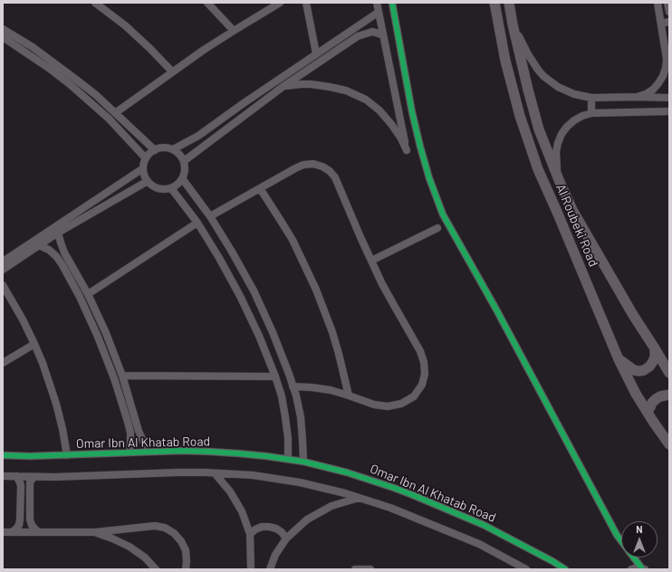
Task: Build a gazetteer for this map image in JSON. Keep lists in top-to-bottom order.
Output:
{
  "streets": {
    "main road": ["Al Roubeki Road"],
    "street": ["Omar Ibn Al Khatab Road"]
  },
  "north": "top"
}
